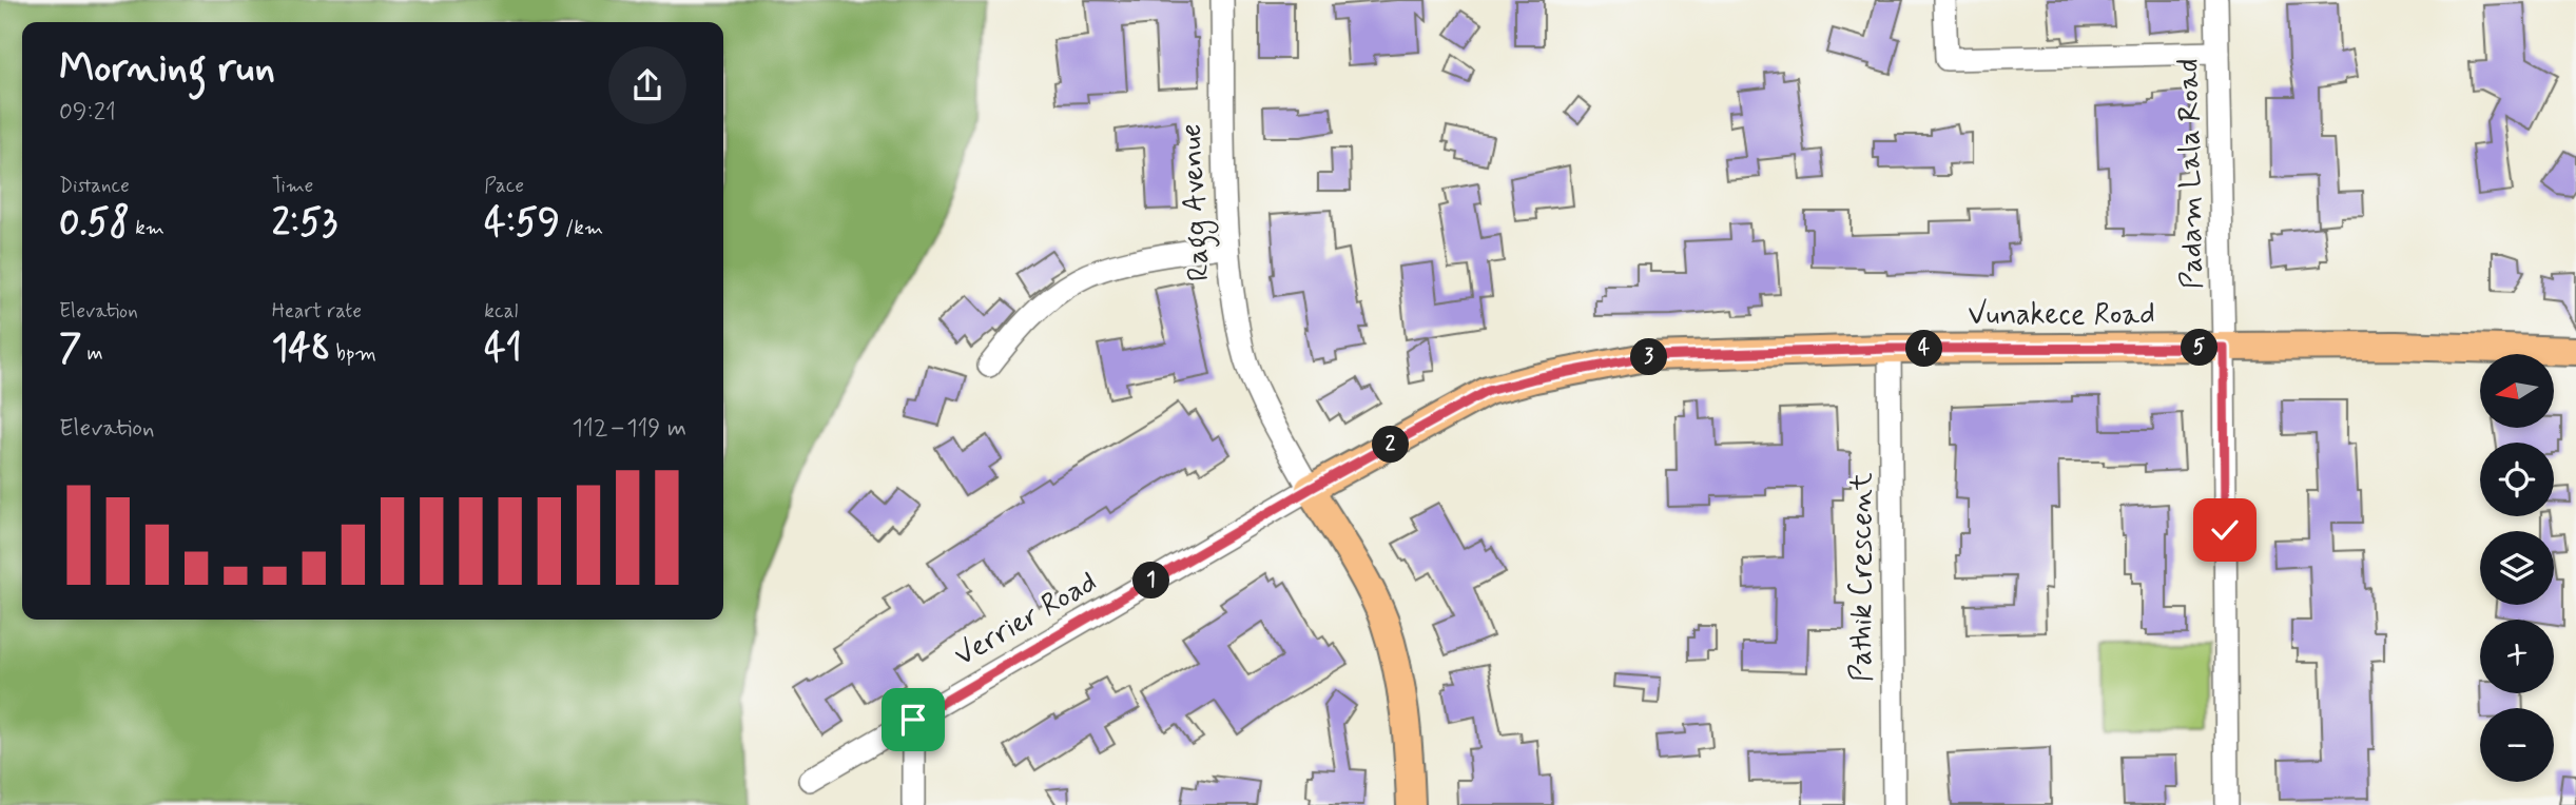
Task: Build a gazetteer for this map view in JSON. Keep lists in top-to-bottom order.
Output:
{
  "streets": {
    "main road": ["Ragg Avenue", "Vunakece Road"],
    "street": ["Padam Lala Road", "Pathik Crescent", "Verrier Road"]
  },
  "crossings": [
    ["Padam Lala Road", "Vunakece Road"],
    ["Ragg Avenue", "Vunakece Road"],
    ["Ragg Avenue", "Verrier Road"],
    ["Vunakece Road", "Pathik Crescent"],
    ["Vunakece Road", "Verrier Road"]
  ],
  "north": "left",
  "page": {
    "heading": ["Morning run", "09:21"],
    "stats": [
      ["Distance", "0.58 km"],
      ["Time", "2:53"],
      ["Pace", "4:59 /km"],
      ["Elevation", "7 m"],
      ["Heart rate", "148 bpm"],
      ["kcal", "41"]
    ],
    "pins": [
      "5",
      "4",
      "3",
      "2",
      "1"
    ],
    "map_buttons": ["+", "−"],
    "chart": ["Elevation", "112–119 m"]
  }
}
